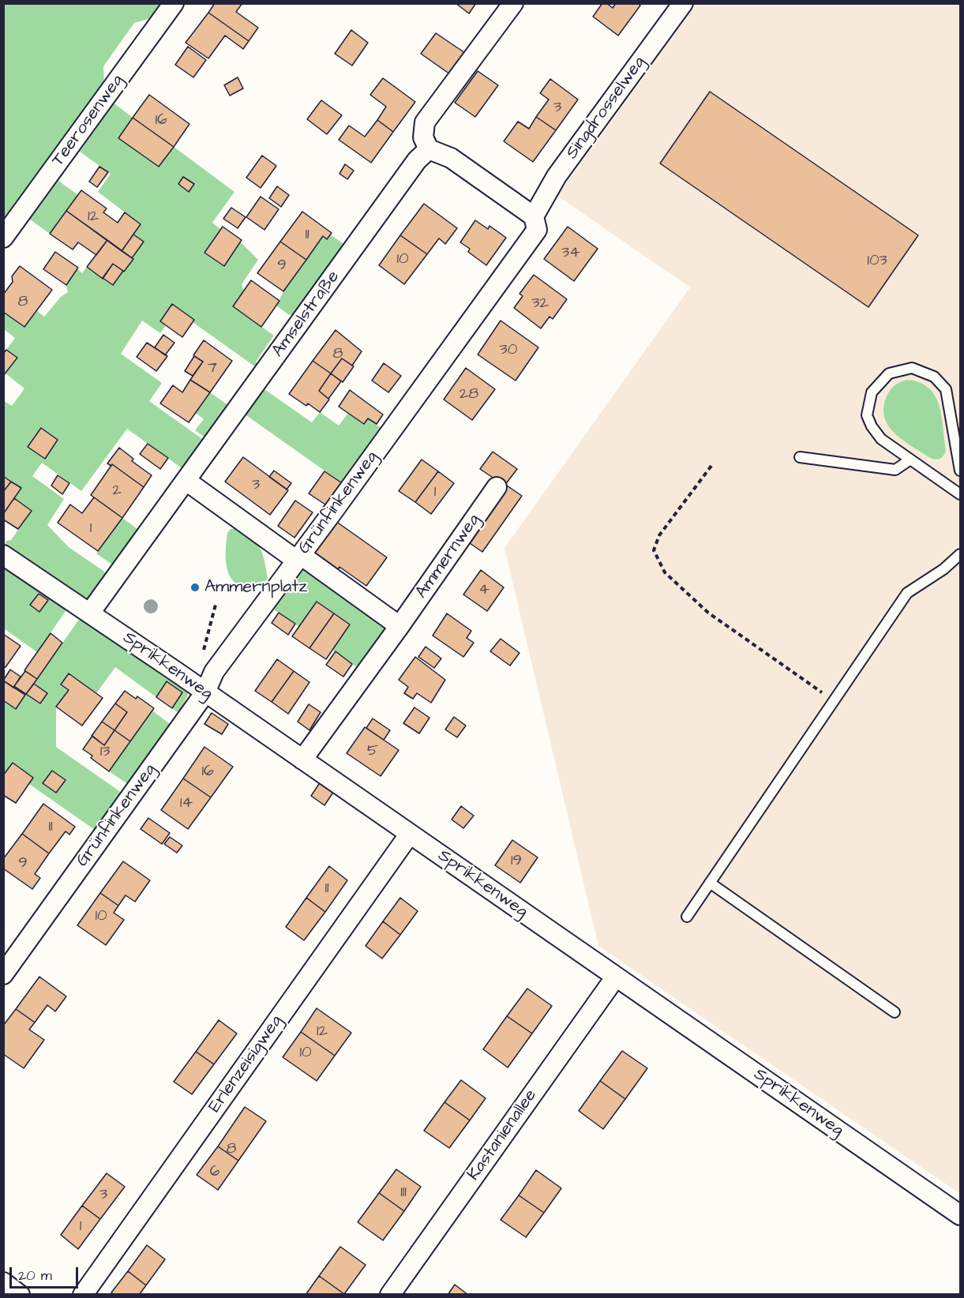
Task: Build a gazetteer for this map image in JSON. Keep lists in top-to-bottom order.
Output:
{
  "streets": {
    "street": [
      "Singdrosselweg",
      "Teerosenweg",
      "Amselstraße",
      "Grünfinkenweg",
      "Ammernweg",
      "Sprikkenweg",
      "Erlenzeisigweg",
      "Kastanienallee"
    ]
  },
  "crossings": [
    ["Singdrosselweg", "Grünfinkenweg"],
    ["Grünfinkenweg", "Sprikkenweg"],
    ["Sprikkenweg", "Erlenzeisigweg"],
    ["Sprikkenweg", "Kastanienallee"]
  ],
  "places": ["Ammernplatz"],
  "house_numbers": [
    "3",
    "16",
    "12",
    "11",
    "34",
    "10",
    "103",
    "9",
    "8",
    "32",
    "30",
    "8",
    "7",
    "28",
    "3",
    "2",
    "1",
    "1",
    "4",
    "5",
    "13",
    "16",
    "14",
    "11",
    "19",
    "9",
    "11",
    "10",
    "12",
    "10",
    "8",
    "6",
    "111",
    "3",
    "1"
  ],
  "scale_bar": "20 m"
}
